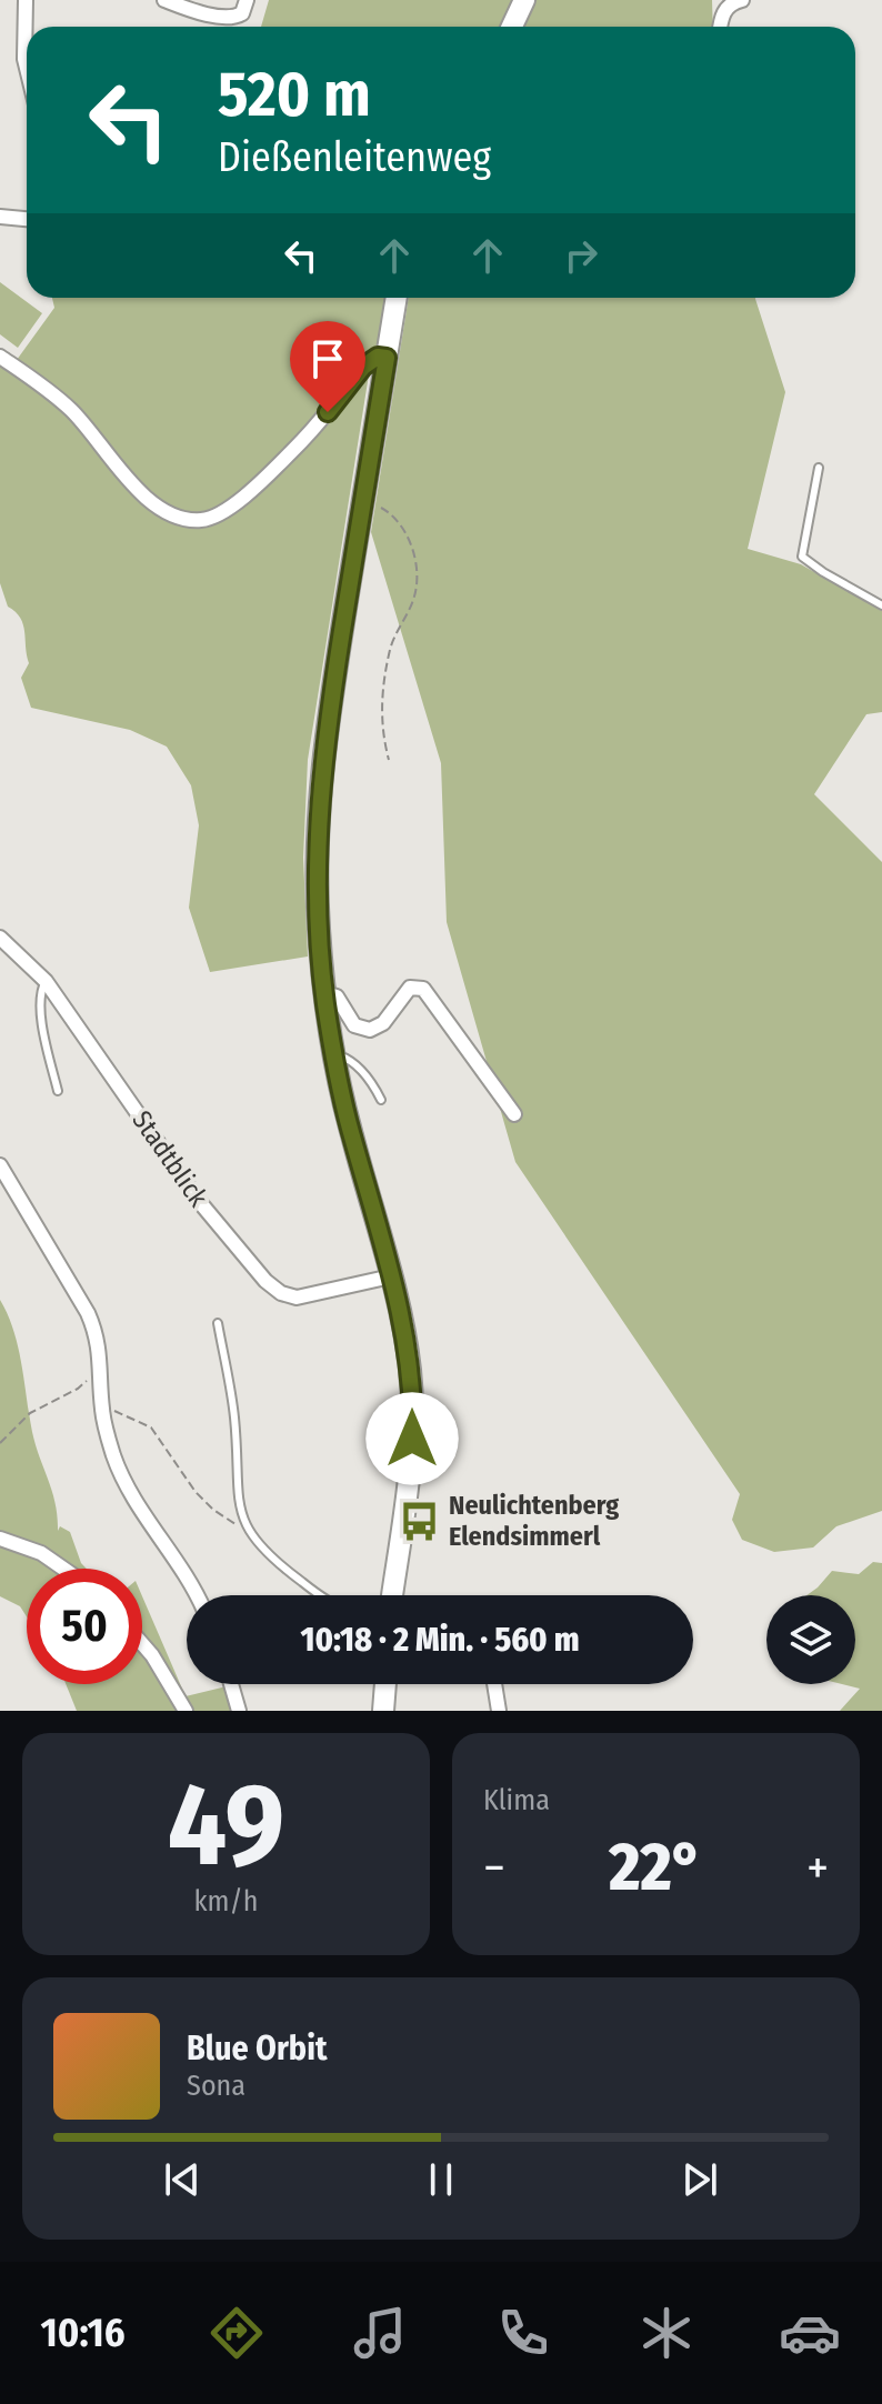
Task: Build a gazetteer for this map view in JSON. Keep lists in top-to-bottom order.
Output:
{
  "streets": {
    "street": ["Stadtblick"]
  },
  "places": {
    "bus stop": ["Neulichtenberg Elendsimmerl"]
  },
  "page": {
    "turn": ["520 m", "Dießenleitenweg"],
    "limit": "50",
    "trip": "10:18 · 2 Min. · 560 m",
    "tile": [
      ["49", "km/h"],
      "Klima"
    ],
    "heat": ["−", "22°", "+"],
    "song": ["Blue Orbit", "Sona"],
    "tabs": "10:16"
  }
}
